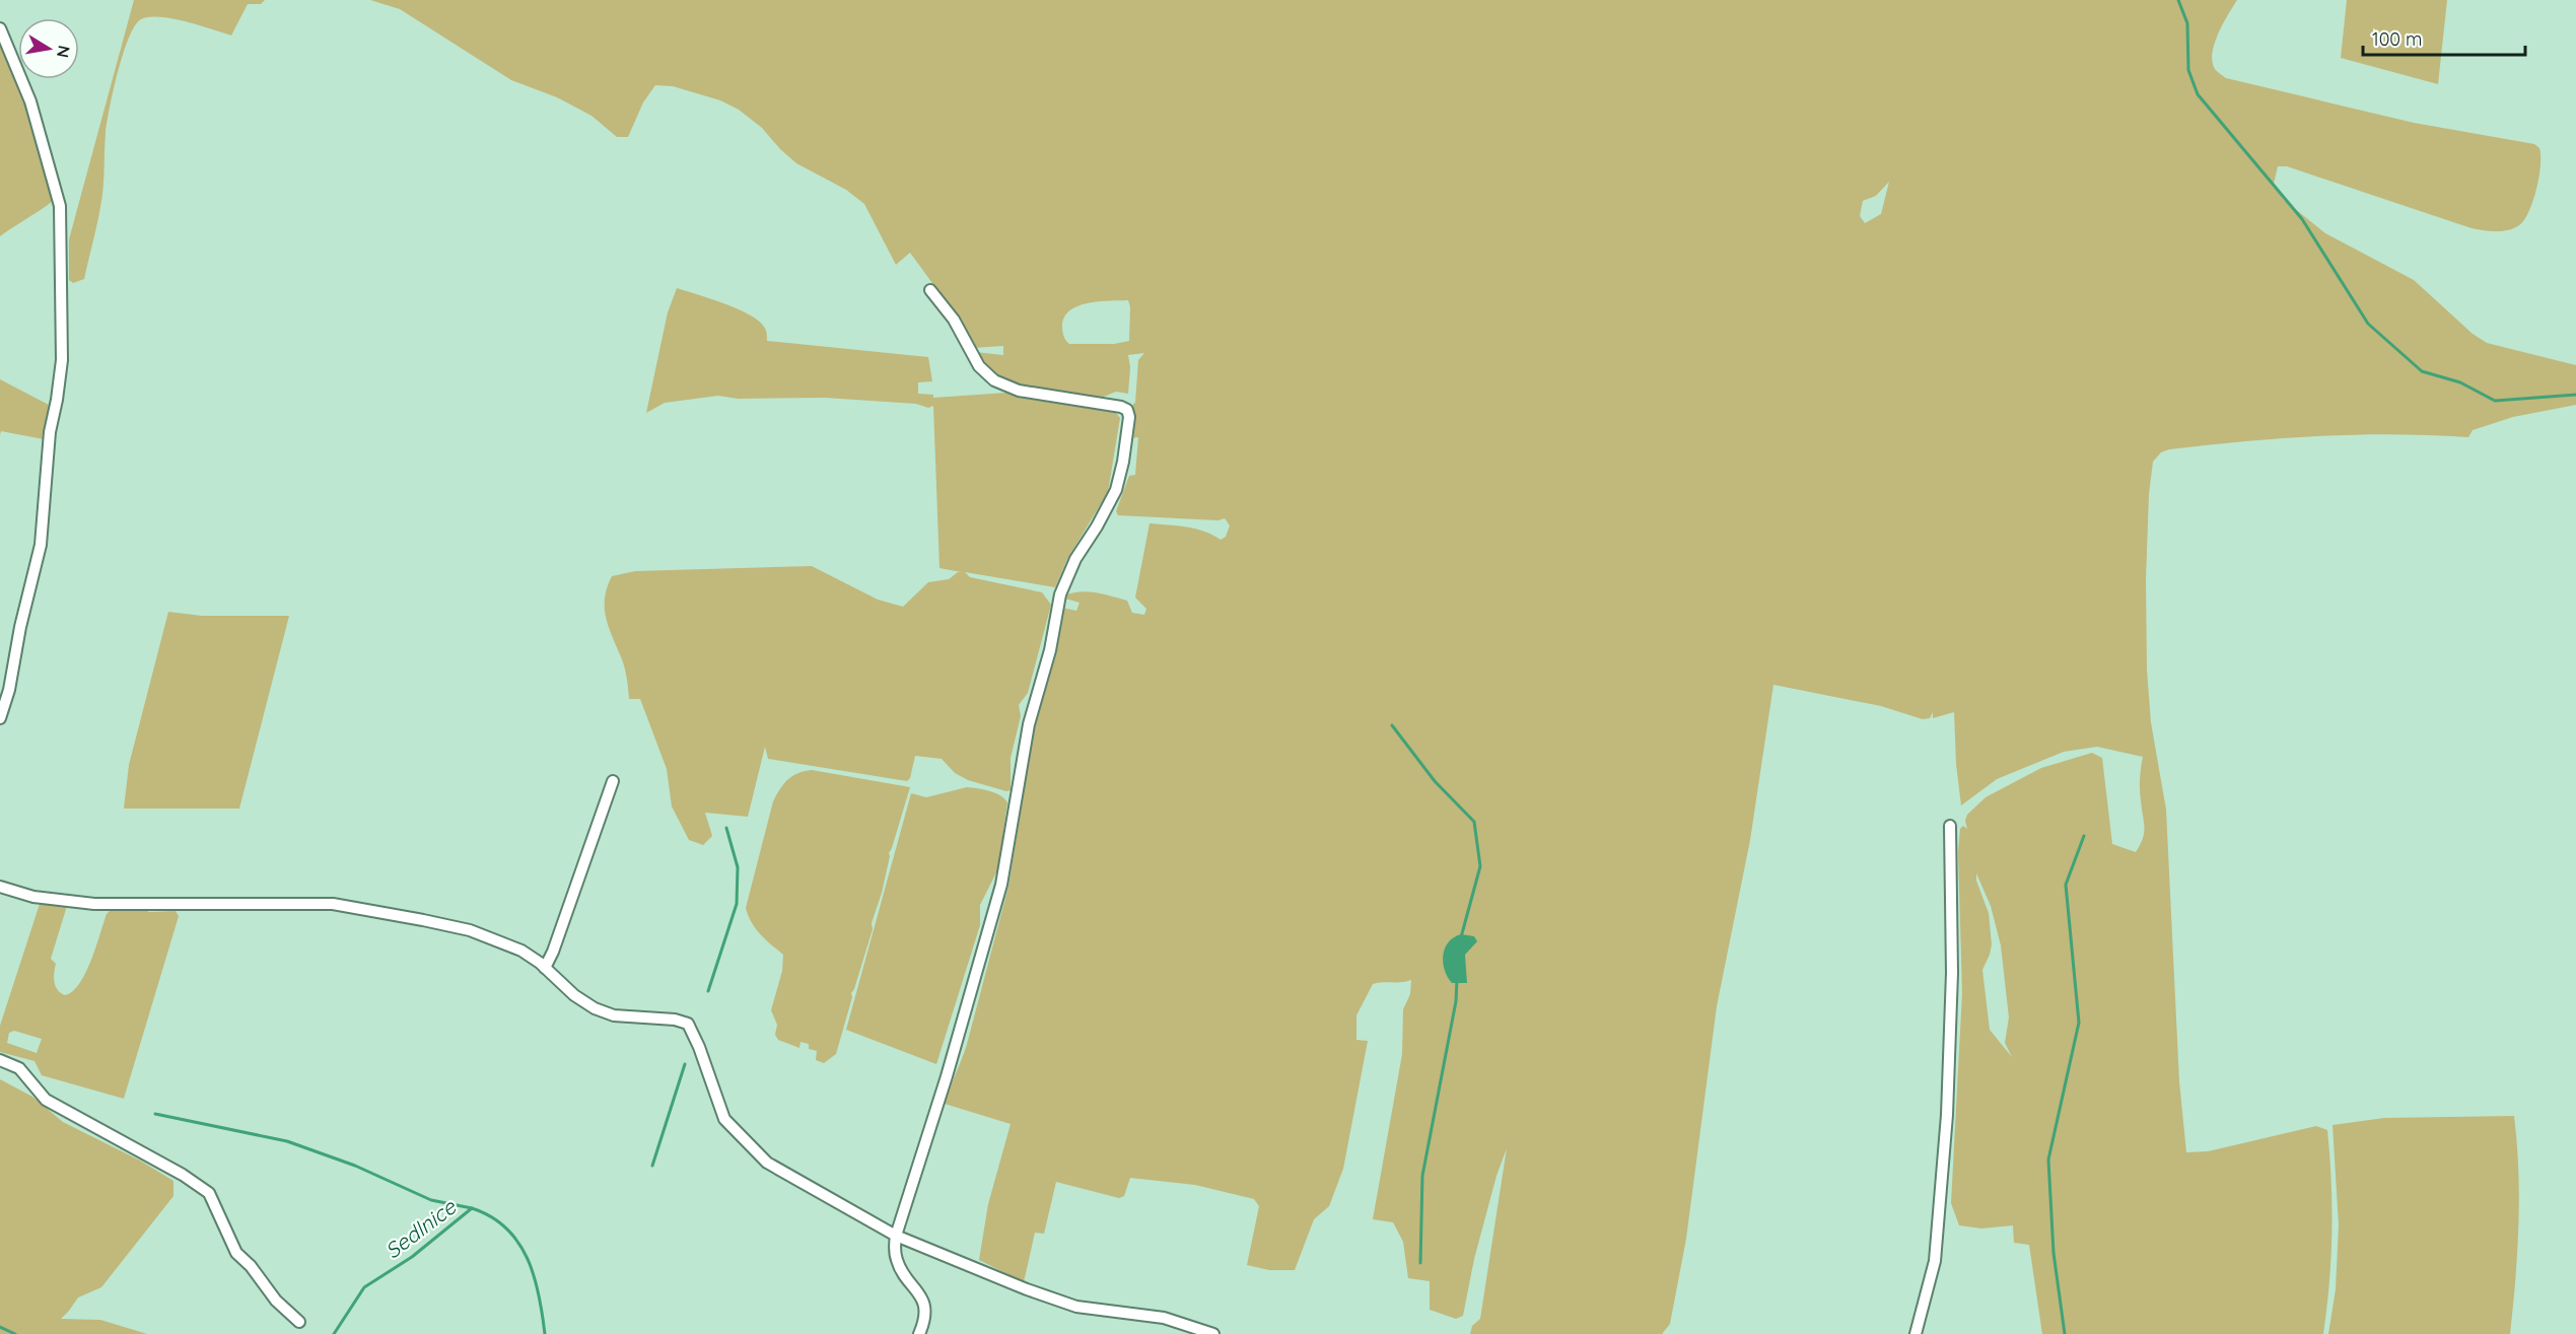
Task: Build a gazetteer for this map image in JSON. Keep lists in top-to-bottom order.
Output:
{
  "water": ["Sedlnice"],
  "scale_bar": "100 m",
  "north": "right"
}
